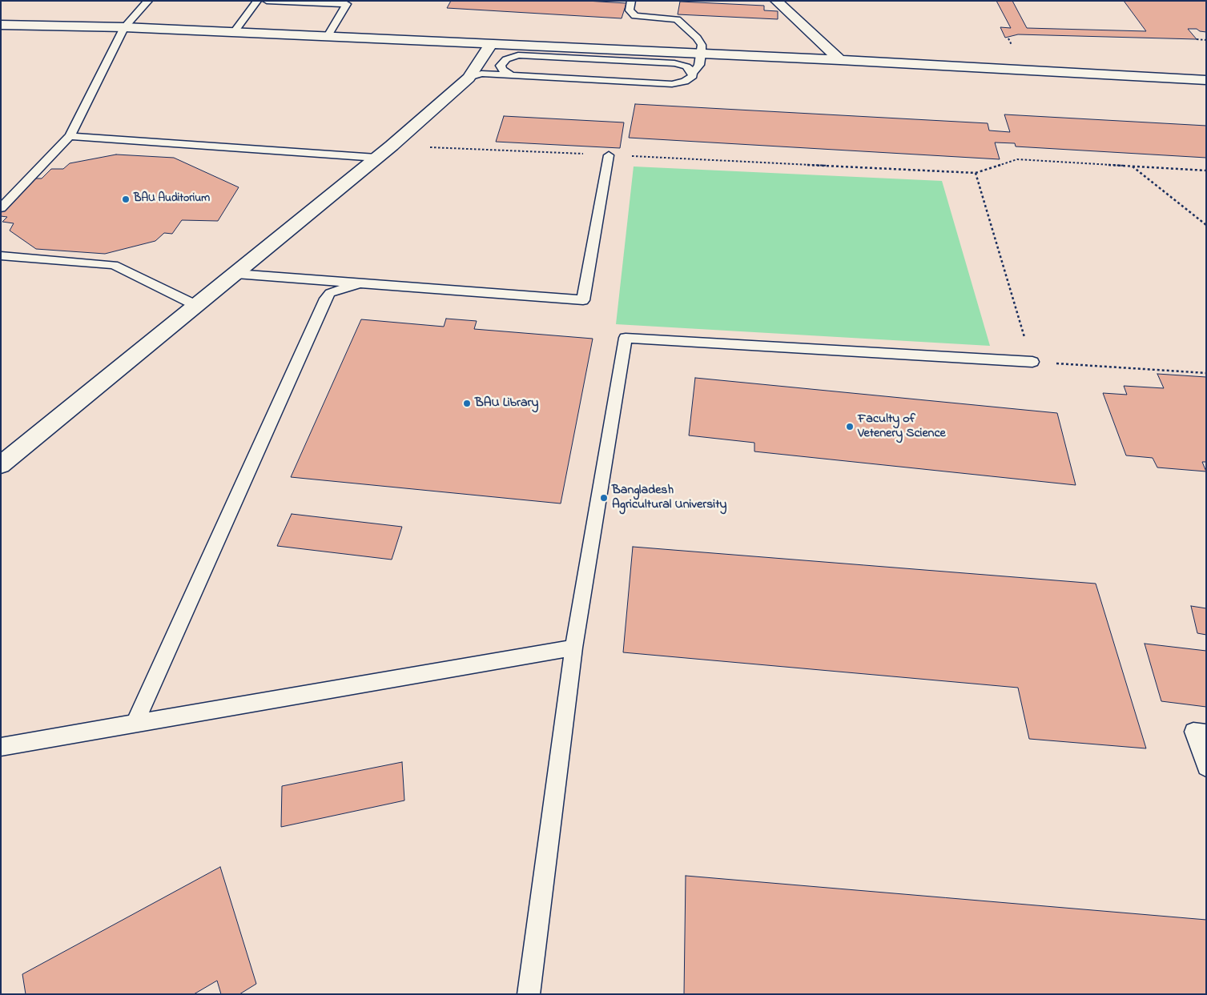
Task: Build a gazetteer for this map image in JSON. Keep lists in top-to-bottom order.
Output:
{
  "places": [
    "BAU Auditorium",
    "BAU Library",
    "Faculty of Vetenery Science",
    "Bangladesh Agricultural University"
  ]
}
